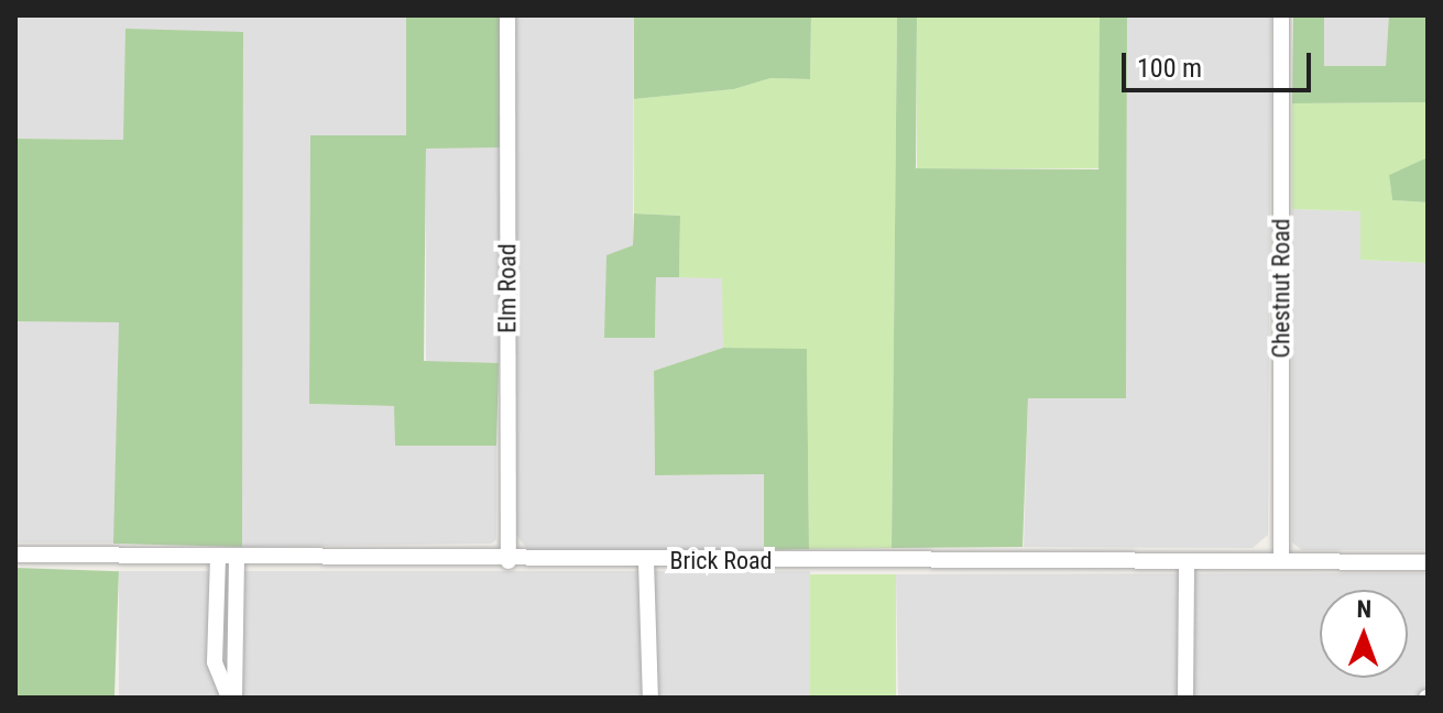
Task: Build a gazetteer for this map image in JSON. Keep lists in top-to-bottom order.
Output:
{
  "streets": {
    "street": ["Elm Road", "Chestnut Road", "Brick Road"]
  },
  "crossings": [
    ["Elm Road", "Brick Road"],
    ["Chestnut Road", "Brick Road"]
  ],
  "scale_bar": "100 m",
  "north": "top"
}
